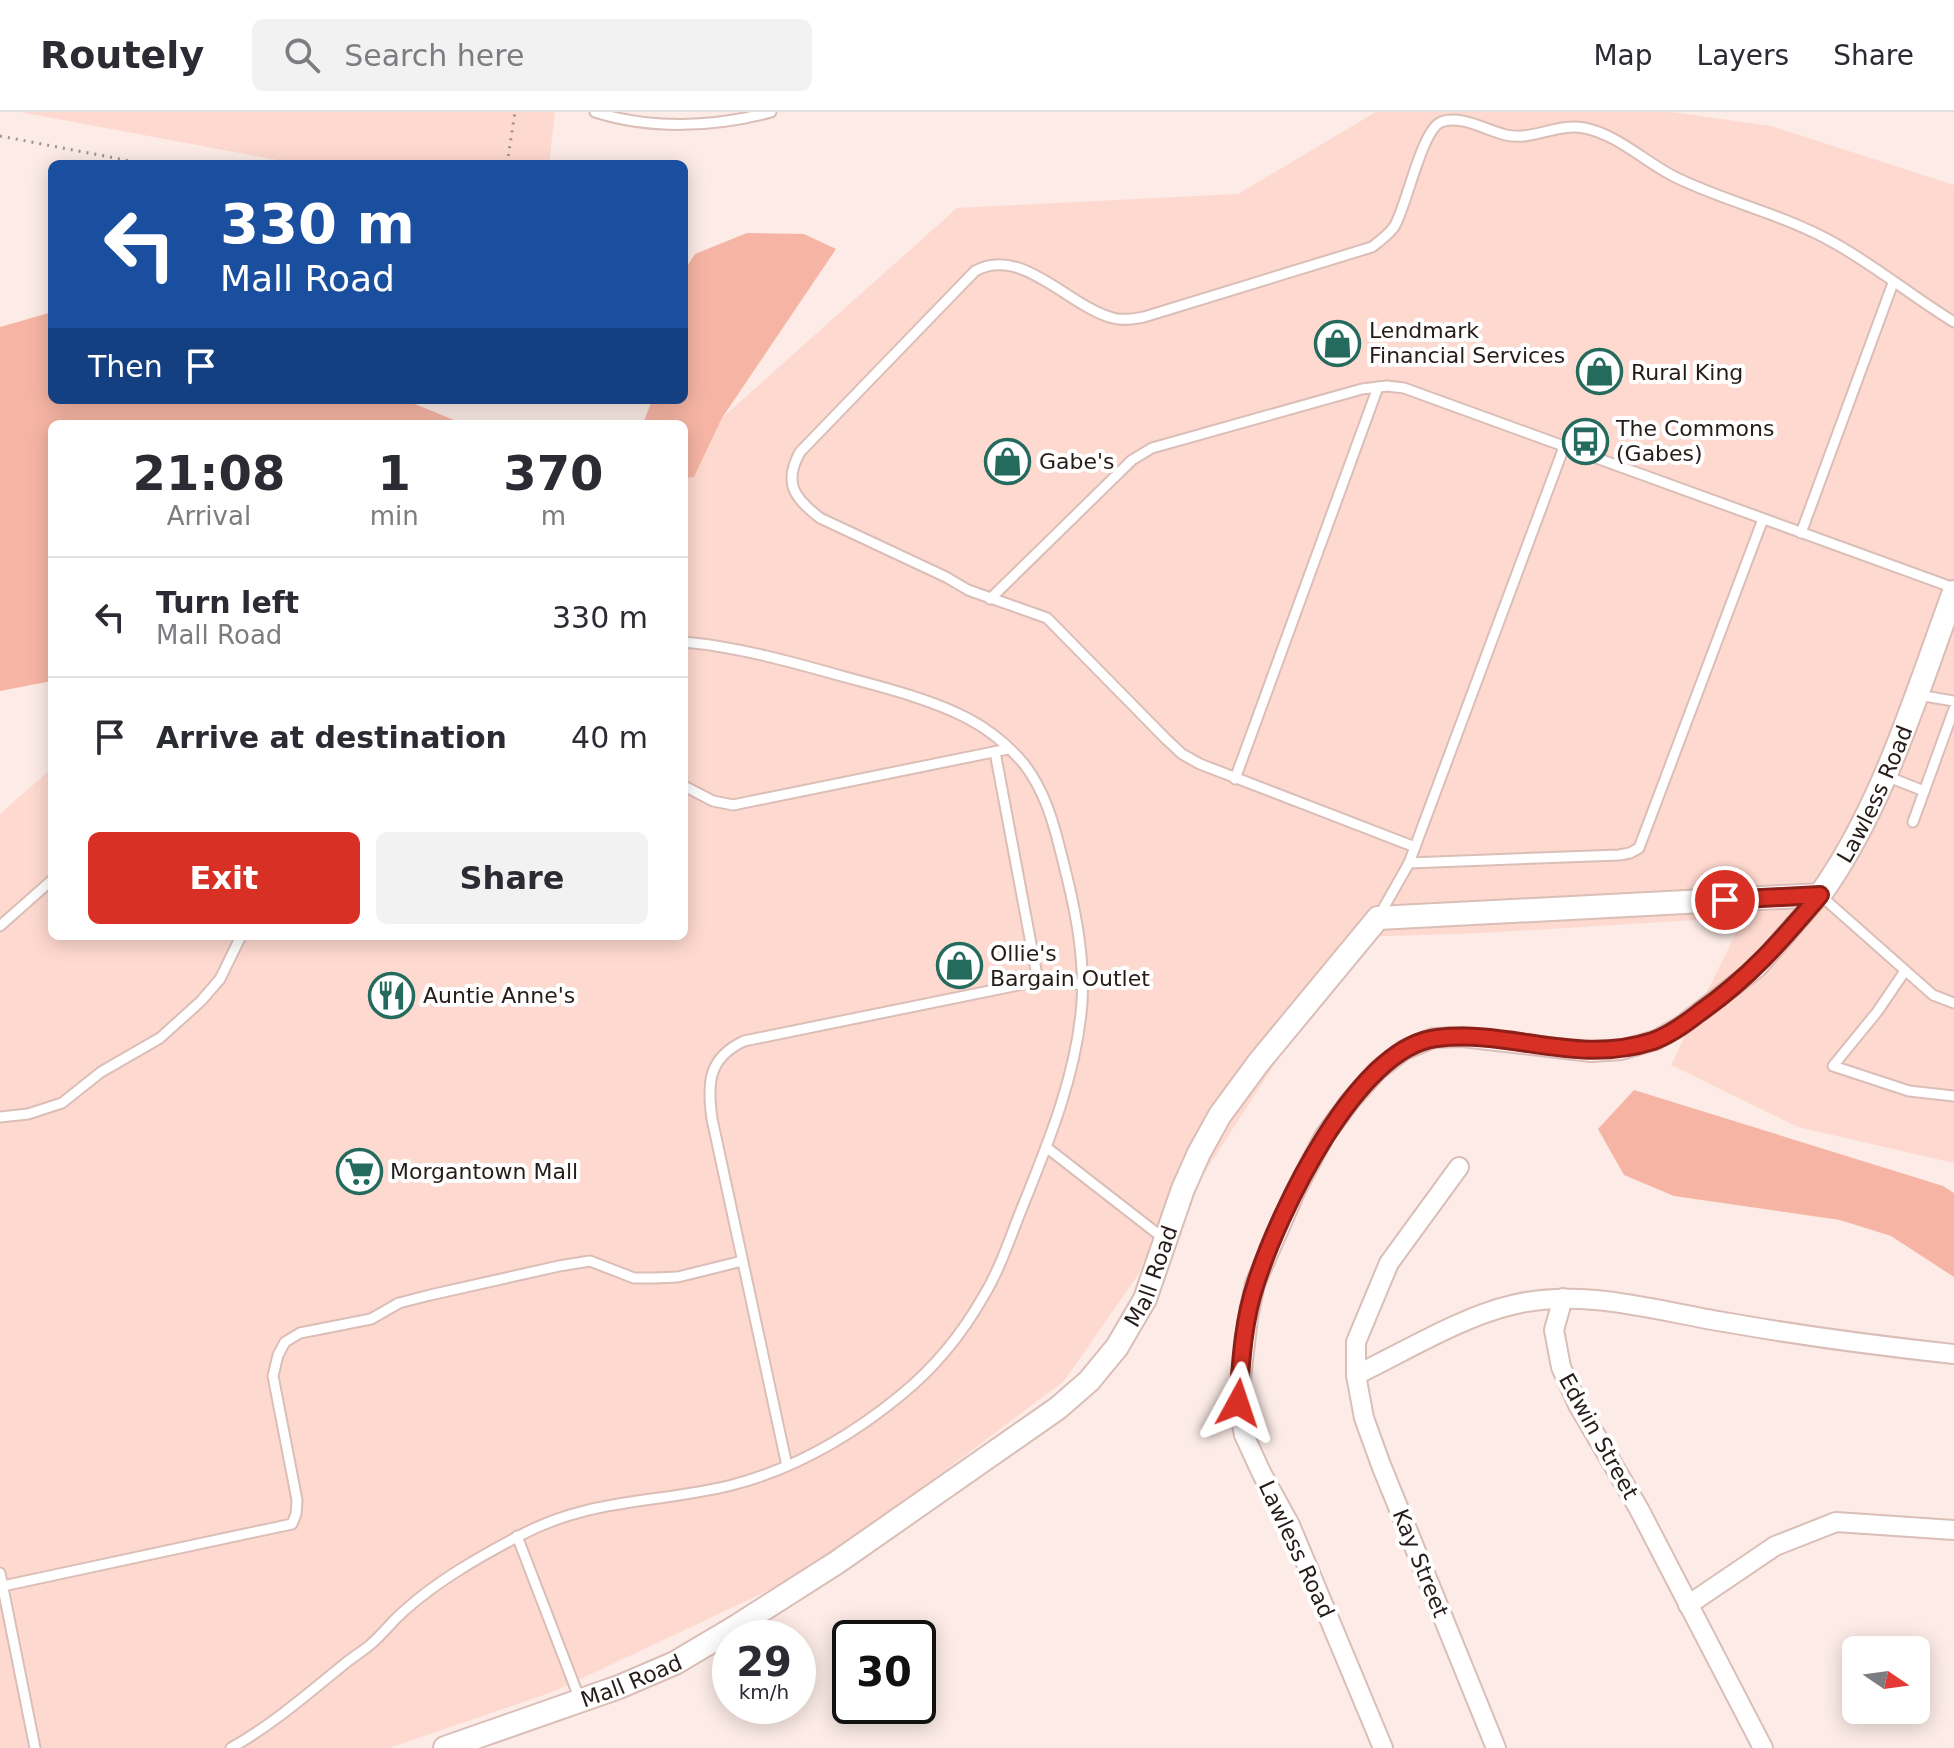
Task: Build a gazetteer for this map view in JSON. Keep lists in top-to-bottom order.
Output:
{
  "streets": {
    "street": [
      "Lawless Road",
      "Mall Road",
      "Edwin Street",
      "Kay Street"
    ]
  },
  "places": {
    "shop": [
      "Lendmark Financial Services",
      "Rural King",
      "Gabe's",
      "Ollie's Bargain Outlet"
    ],
    "bus stop": ["The Commons (Gabes)"],
    "restaurant": ["Auntie Anne's"],
    "supermarket": ["Morgantown Mall"]
  },
  "north": "right",
  "page": {
    "header": "Routely",
    "search": "Search here",
    "nav": ["Map", "Layers", "Share"],
    "turn": ["330 m", "Mall Road"],
    "then": "Then",
    "eta": [
      "21:08",
      "Arrival",
      "1",
      "min",
      "370",
      "m"
    ],
    "list": [
      {
        "name": "Turn left",
        "note": "Mall Road",
        "value": "330 m"
      },
      {
        "name": "Arrive at destination",
        "value": "40 m"
      }
    ],
    "buttons": ["Exit", "Share"],
    "speed": "29 km/h",
    "limit": "30"
  }
}
